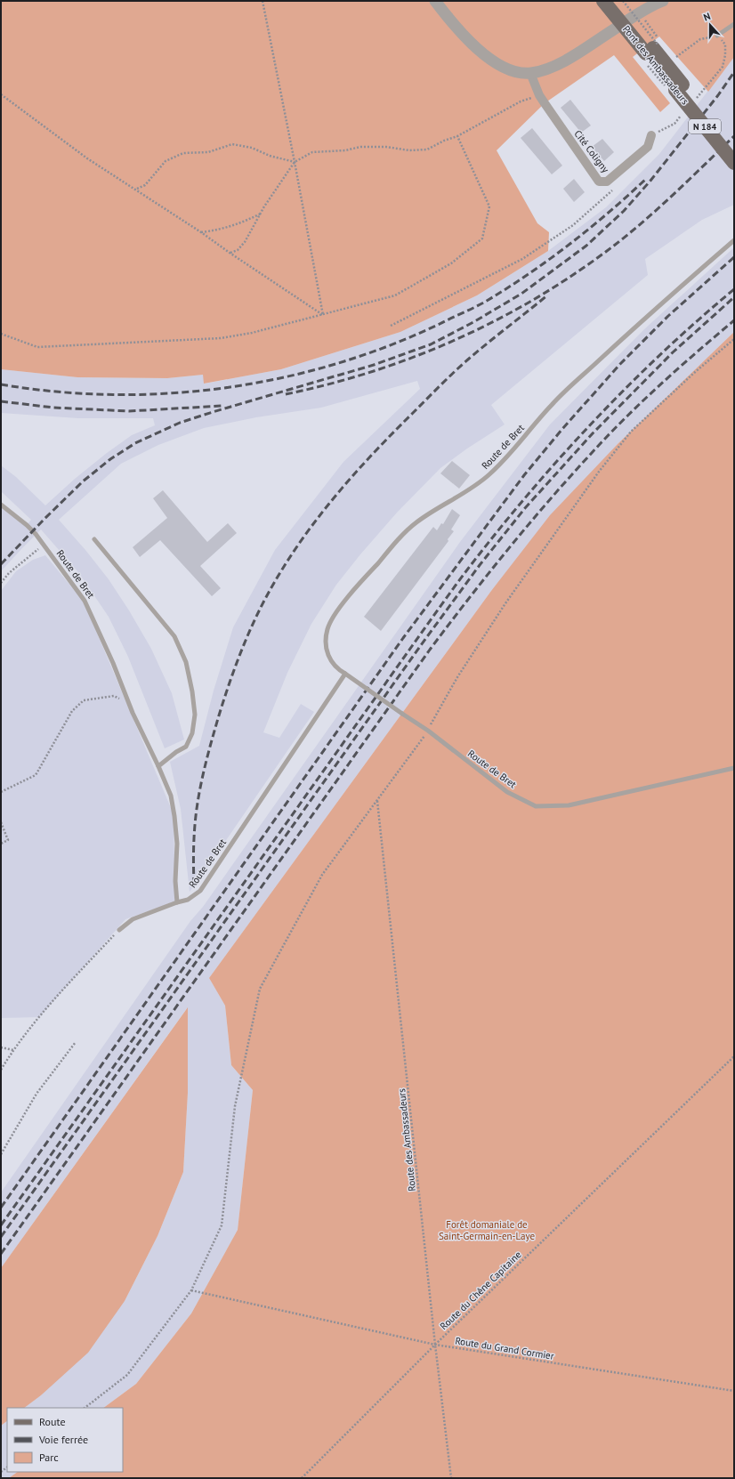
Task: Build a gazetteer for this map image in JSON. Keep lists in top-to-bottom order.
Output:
{
  "streets": {
    "main road": ["Pont des Ambassadeurs", "N 184"],
    "street": ["Cité Coligny"],
    "lane": ["Route de Bret"],
    "path": ["Route des Ambassadeurs", "Route du Chêne Capitaine", "Route du Grand Cormier"]
  },
  "crossings": [
    ["Route des Ambassadeurs", "Route du Chêne Capitaine"],
    ["Route des Ambassadeurs", "Route du Grand Cormier"],
    ["Route du Chêne Capitaine", "Route du Grand Cormier"]
  ],
  "parks": ["Forêt domaniale de Saint-Germain-en-Laye"],
  "legend": ["Route", "Voie ferrée", "Parc"],
  "north": "top"
}
